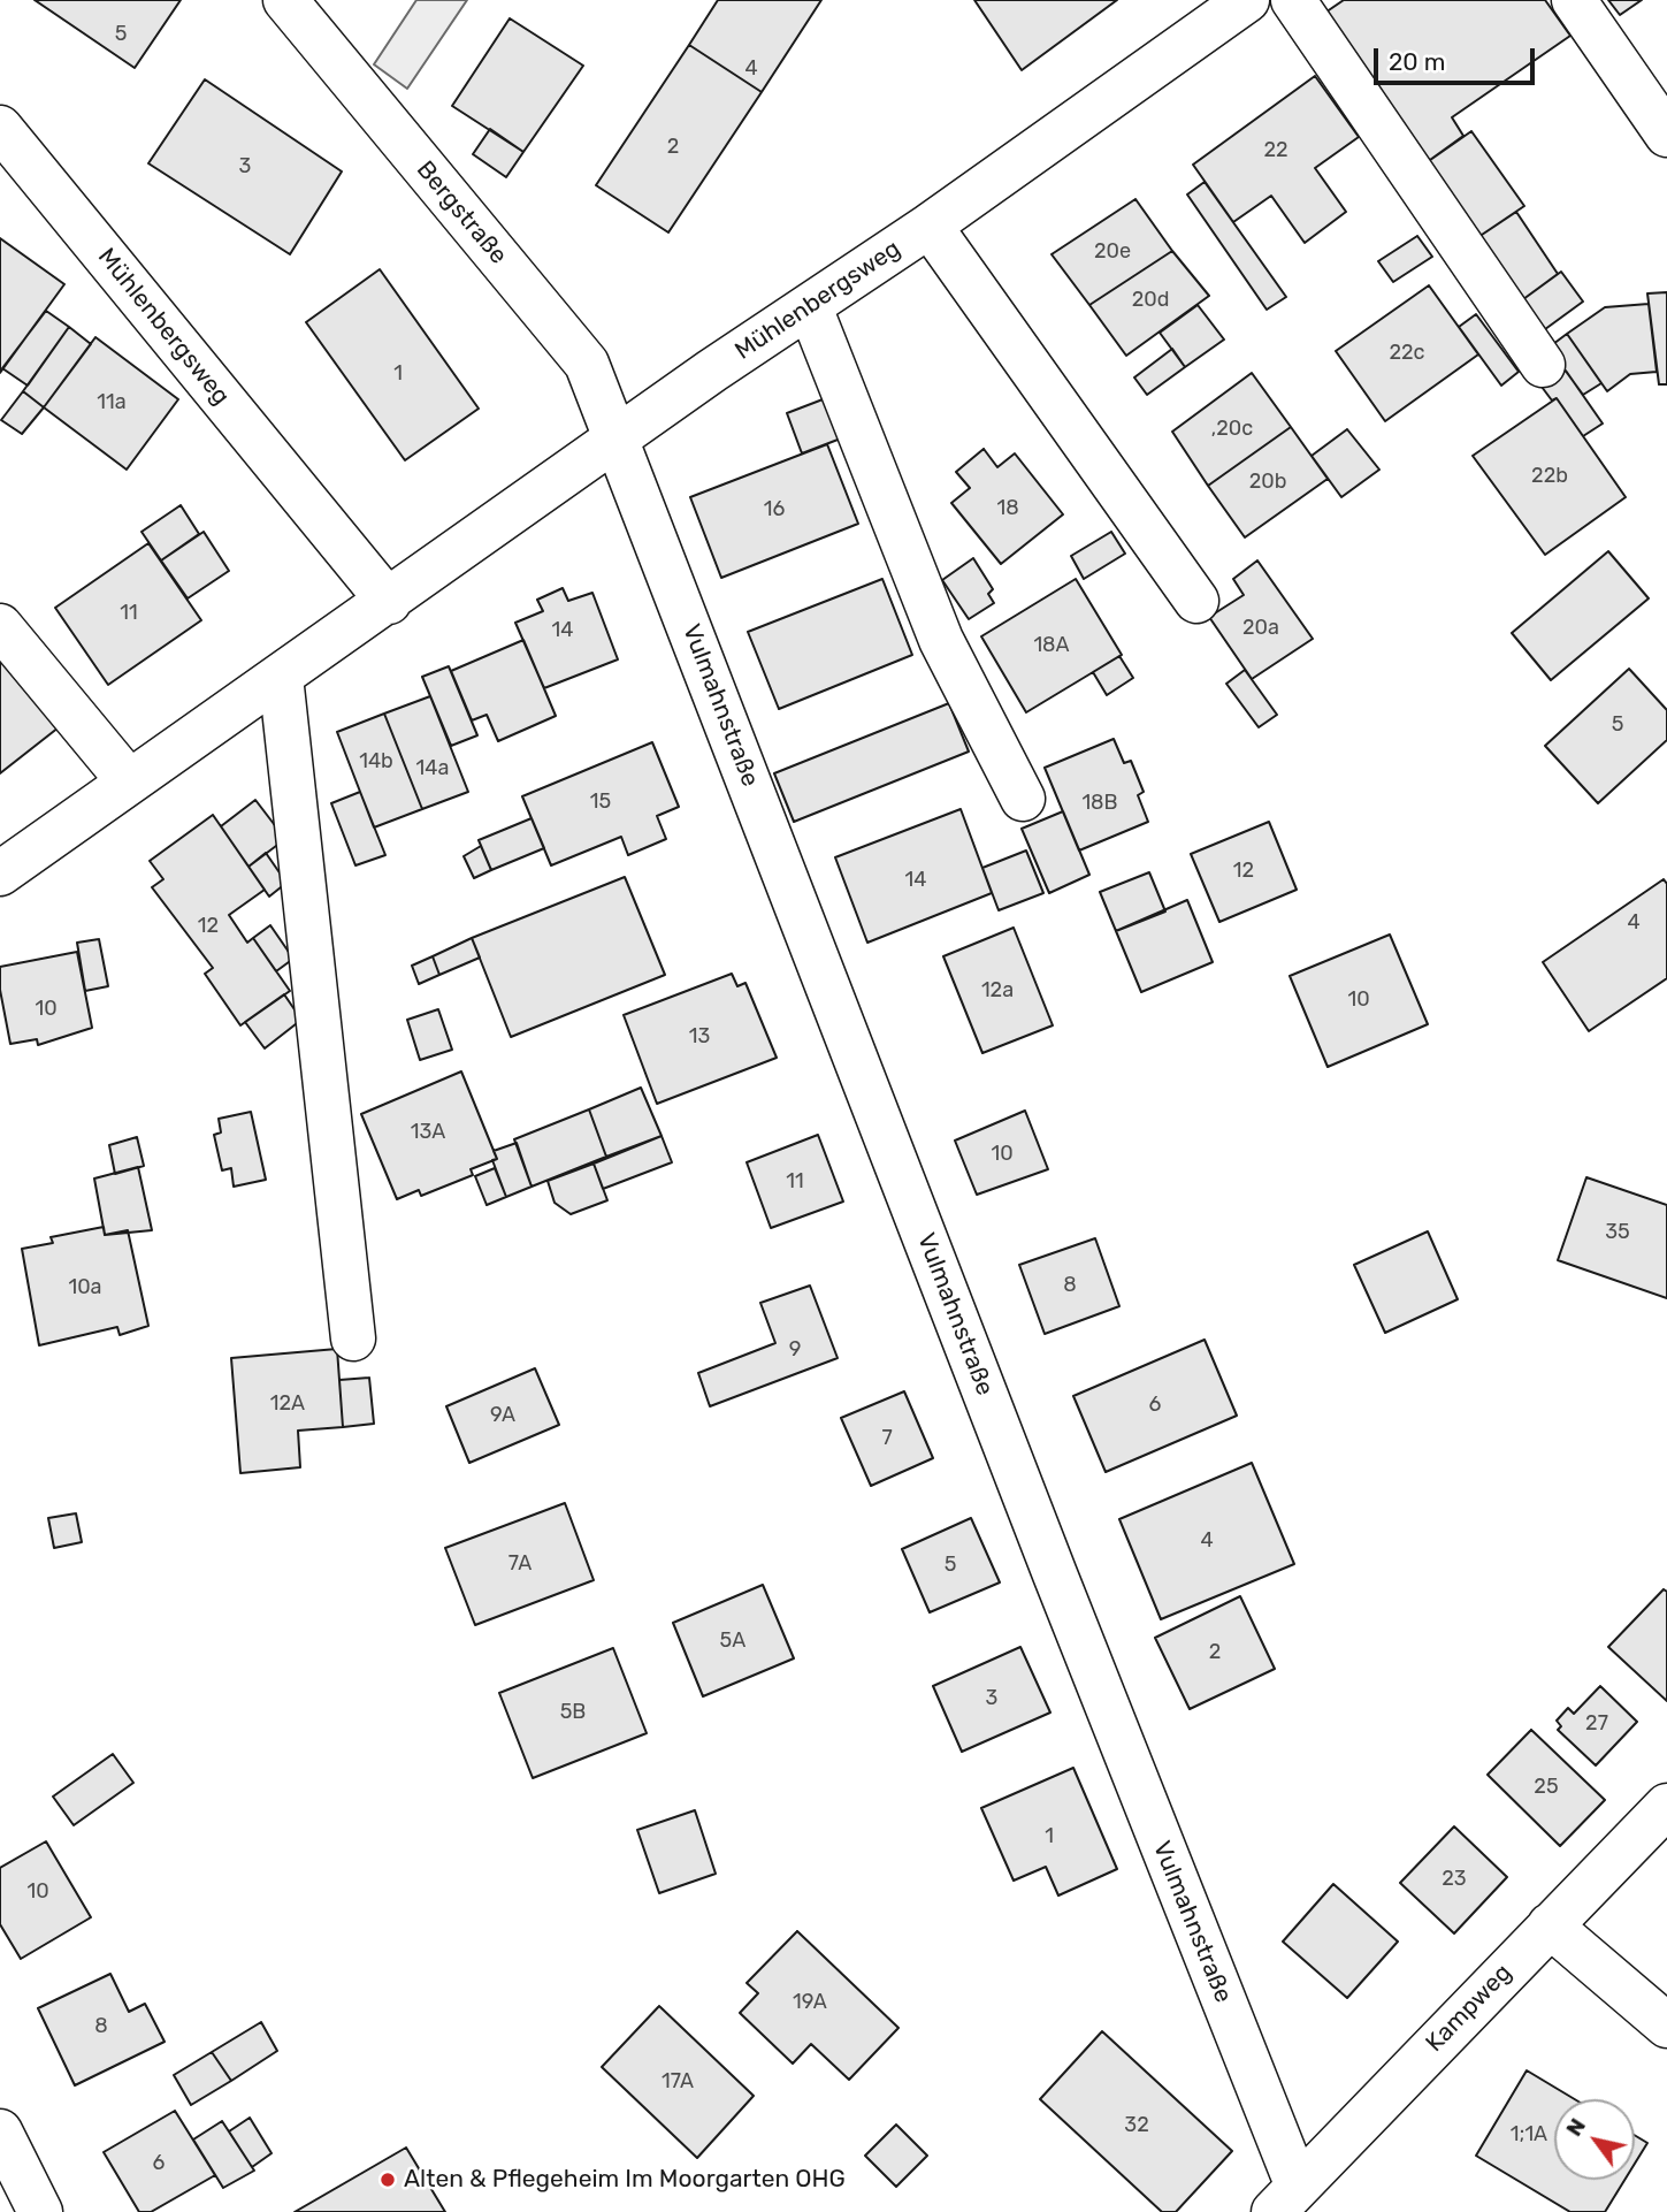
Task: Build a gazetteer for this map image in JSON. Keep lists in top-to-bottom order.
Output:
{
  "streets": {
    "street": [
      "Bergstraße",
      "Mühlenbergsweg",
      "Vulmahnstraße",
      "Kampweg"
    ]
  },
  "crossings": [
    ["Bergstraße", "Mühlenbergsweg"],
    ["Bergstraße", "Vulmahnstraße"],
    ["Mühlenbergsweg", "Vulmahnstraße"],
    ["Vulmahnstraße", "Kampweg"]
  ],
  "places": ["Alten & Pflegeheim Im Moorgarten OHG"],
  "house_numbers": [
    "5",
    "4",
    "2",
    "22",
    "3",
    "20e",
    "20d",
    "22c",
    "1",
    "11a",
    ",20c",
    "22b",
    "20b",
    "18",
    "16",
    "11",
    "20a",
    "14",
    "18A",
    "5",
    "14b",
    "14a",
    "15",
    "18B",
    "12",
    "14",
    "4",
    "12",
    "12a",
    "10",
    "10",
    "13",
    "13A",
    "10",
    "11",
    "35",
    "8",
    "10a",
    "9",
    "12A",
    "6",
    "9A",
    "7",
    "4",
    "7A",
    "5",
    "5A",
    "2",
    "3",
    "5B",
    "27",
    "25",
    "1",
    "23",
    "10",
    "19A",
    "8",
    "17A",
    "32",
    "1;1A",
    "6"
  ],
  "scale_bar": "20 m",
  "north": "top left"
}
